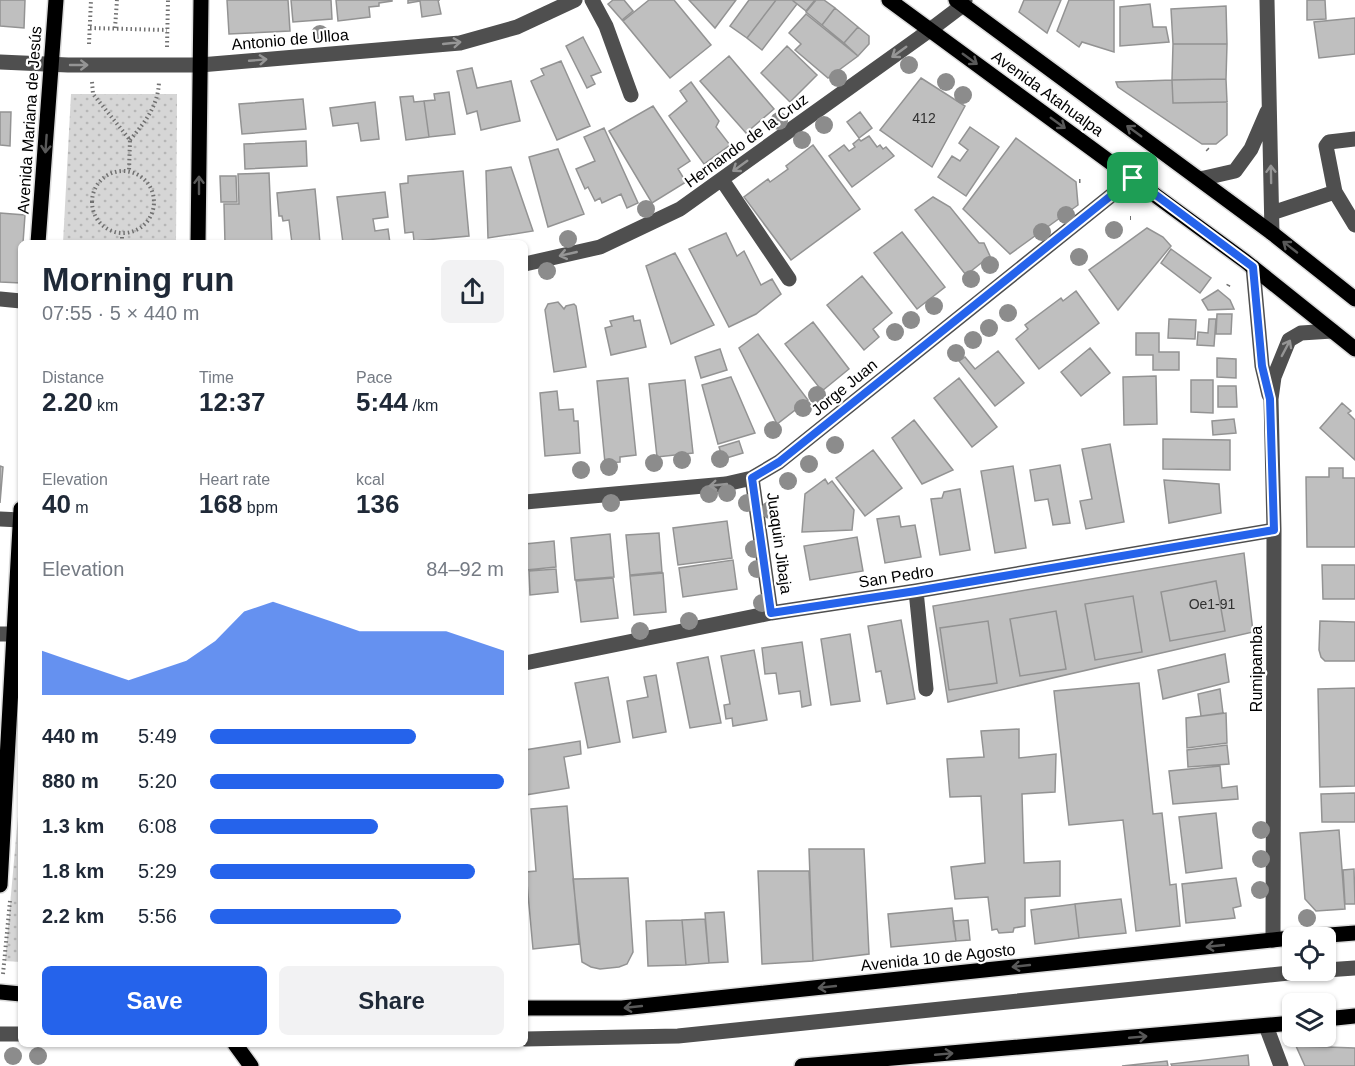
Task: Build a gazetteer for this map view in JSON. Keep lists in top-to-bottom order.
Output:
{
  "streets": {
    "main road": ["Avenida Atahualpa", "Avenida Mariana de Jesús", "Avenida 10 de Agosto"],
    "street": [
      "Antonio de Ulloa",
      "Hernando de la Cruz",
      "Jorge Juan",
      "Juaquin Jibaja",
      "San Pedro",
      "Rumipamba"
    ]
  },
  "crossings": [
    ["Antonio de Ulloa", "Avenida Mariana de Jesús"],
    ["Avenida Atahualpa", "Hernando de la Cruz"],
    ["Avenida Atahualpa", "Jorge Juan"],
    ["Avenida Atahualpa", "Rumipamba"],
    ["Jorge Juan", "Juaquin Jibaja"],
    ["Juaquin Jibaja", "San Pedro"],
    ["San Pedro", "Rumipamba"],
    ["Rumipamba", "Avenida 10 de Agosto"]
  ],
  "one_way": ["Antonio de Ulloa", "Avenida Mariana de Jesús", "Hernando de la Cruz"],
  "house_numbers": ["412", "Oe1-91"],
  "page": {
    "heading": ["Morning run", "07:55 · 5 × 440 m"],
    "stats": [
      ["Distance", "2.20 km"],
      ["Time", "12:37"],
      ["Pace", "5:44 /km"],
      ["Elevation", "40 m"],
      ["Heart rate", "168 bpm"],
      ["kcal", "136"]
    ],
    "chart": ["Elevation", "84–92 m"],
    "list": [
      {
        "name": "440 m",
        "note": "5:49"
      },
      {
        "name": "880 m",
        "note": "5:20"
      },
      {
        "name": "1.3 km",
        "note": "6:08"
      },
      {
        "name": "1.8 km",
        "note": "5:29"
      },
      {
        "name": "2.2 km",
        "note": "5:56"
      }
    ],
    "buttons": ["Save", "Share"]
  }
}
